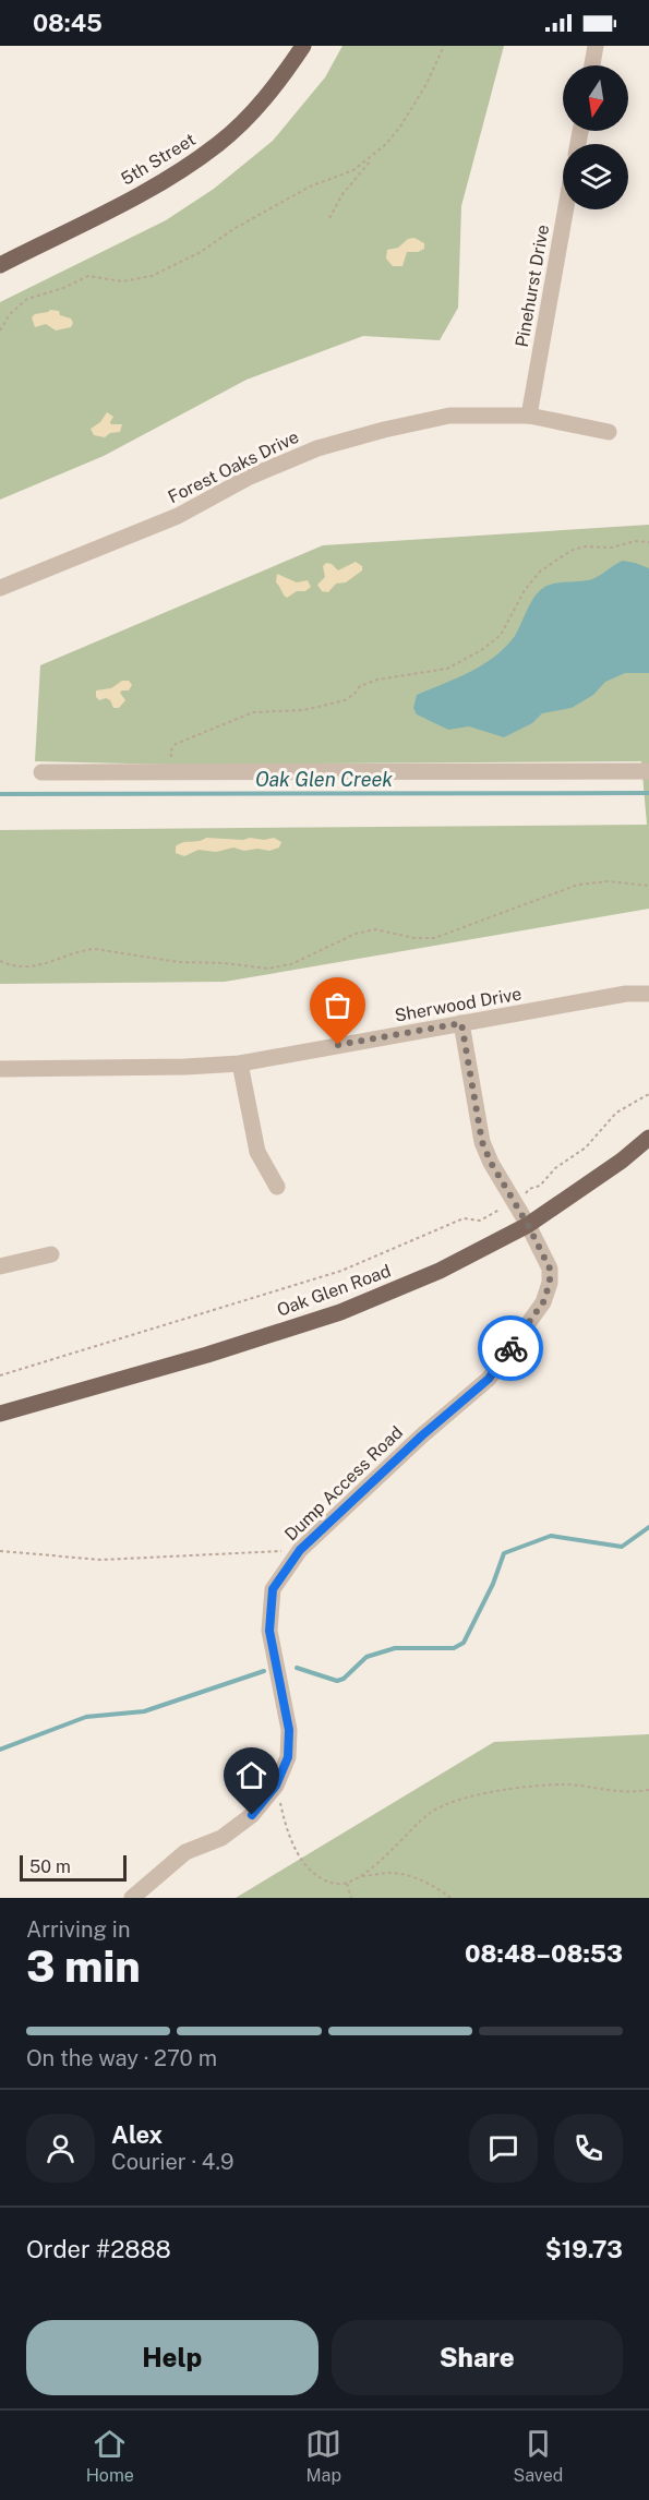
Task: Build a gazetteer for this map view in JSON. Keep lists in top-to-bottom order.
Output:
{
  "streets": {
    "main road": ["5th Street", "Oak Glen Road"],
    "street": [
      "Pinehurst Drive",
      "Forest Oaks Drive",
      "Sherwood Drive",
      "Dump Access Road"
    ]
  },
  "crossings": [
    ["Pinehurst Drive", "Forest Oaks Drive"],
    ["Sherwood Drive", "Dump Access Road"],
    ["Oak Glen Road", "Dump Access Road"]
  ],
  "water": ["Oak Glen Creek"],
  "scale_bar": "50 m",
  "north": "bottom",
  "page": {
    "status": "08:45",
    "scale": "50 m",
    "heading": ["3 min", "Arriving in", "08:48–08:53"],
    "panel": [
      "Alex",
      "Courier · 4.9",
      "Order #2888",
      "$19.73"
    ],
    "bar": "On the way · 270 m",
    "buttons": ["Help", "Share"],
    "tabs": ["Home", "Map", "Saved"]
  }
}
